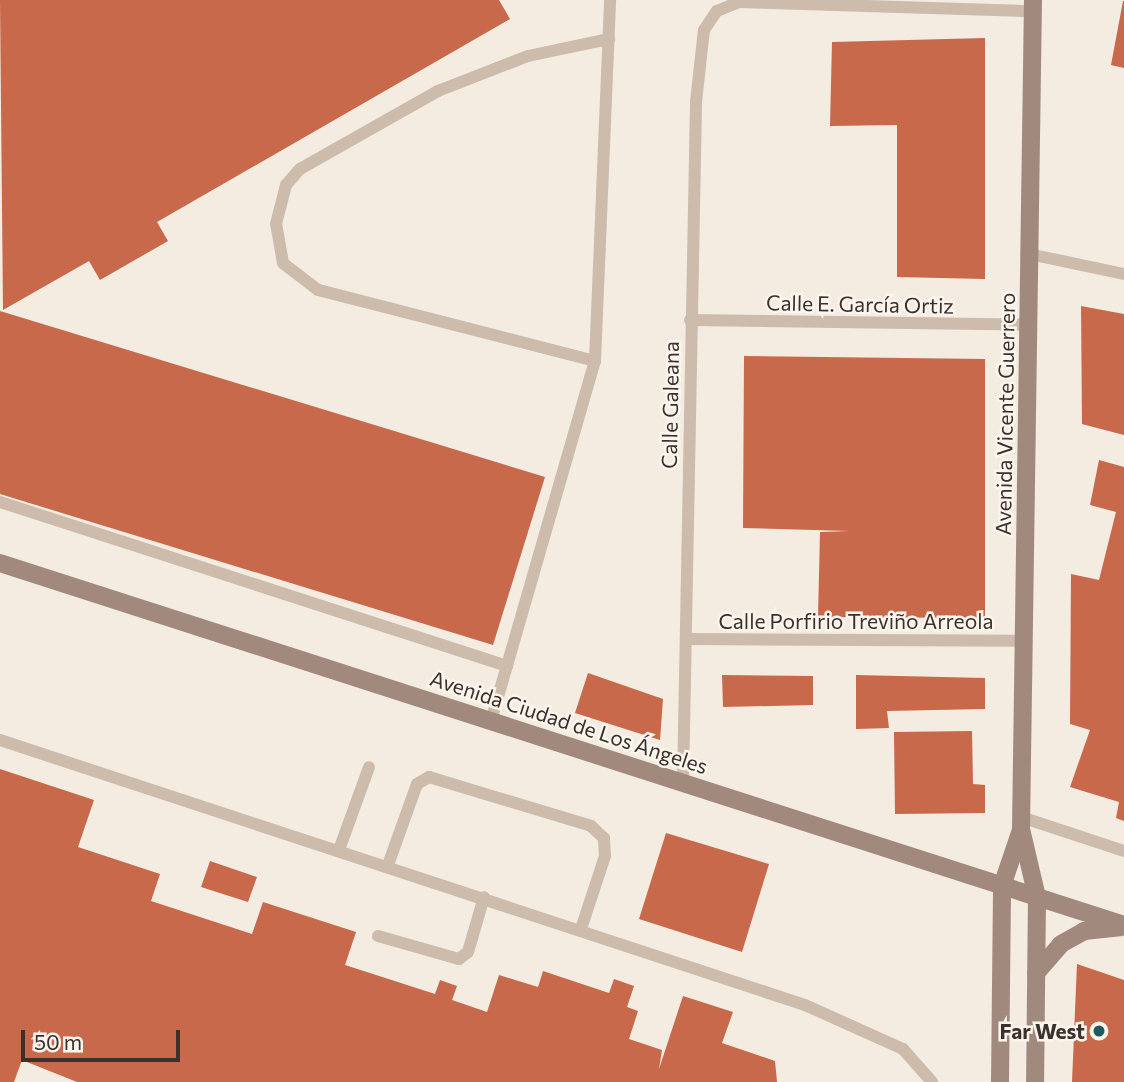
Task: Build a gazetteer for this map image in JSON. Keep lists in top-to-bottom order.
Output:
{
  "streets": {
    "main road": ["Avenida Vicente Guerrero", "Avenida Ciudad de Los Ángeles"],
    "lane": ["Calle E. García Ortiz", "Calle Galeana", "Calle Porfirio Treviño Arreola"]
  },
  "crossings": [
    ["Calle E. García Ortiz", "Calle Galeana"],
    ["Calle E. García Ortiz", "Avenida Vicente Guerrero"],
    ["Calle Galeana", "Avenida Vicente Guerrero"],
    ["Calle Galeana", "Calle Porfirio Treviño Arreola"],
    ["Calle Galeana", "Avenida Ciudad de Los Ángeles"],
    ["Avenida Vicente Guerrero", "Calle Porfirio Treviño Arreola"],
    ["Avenida Vicente Guerrero", "Avenida Ciudad de Los Ángeles"]
  ],
  "places": ["Far West"],
  "scale_bar": "50 m"
}
